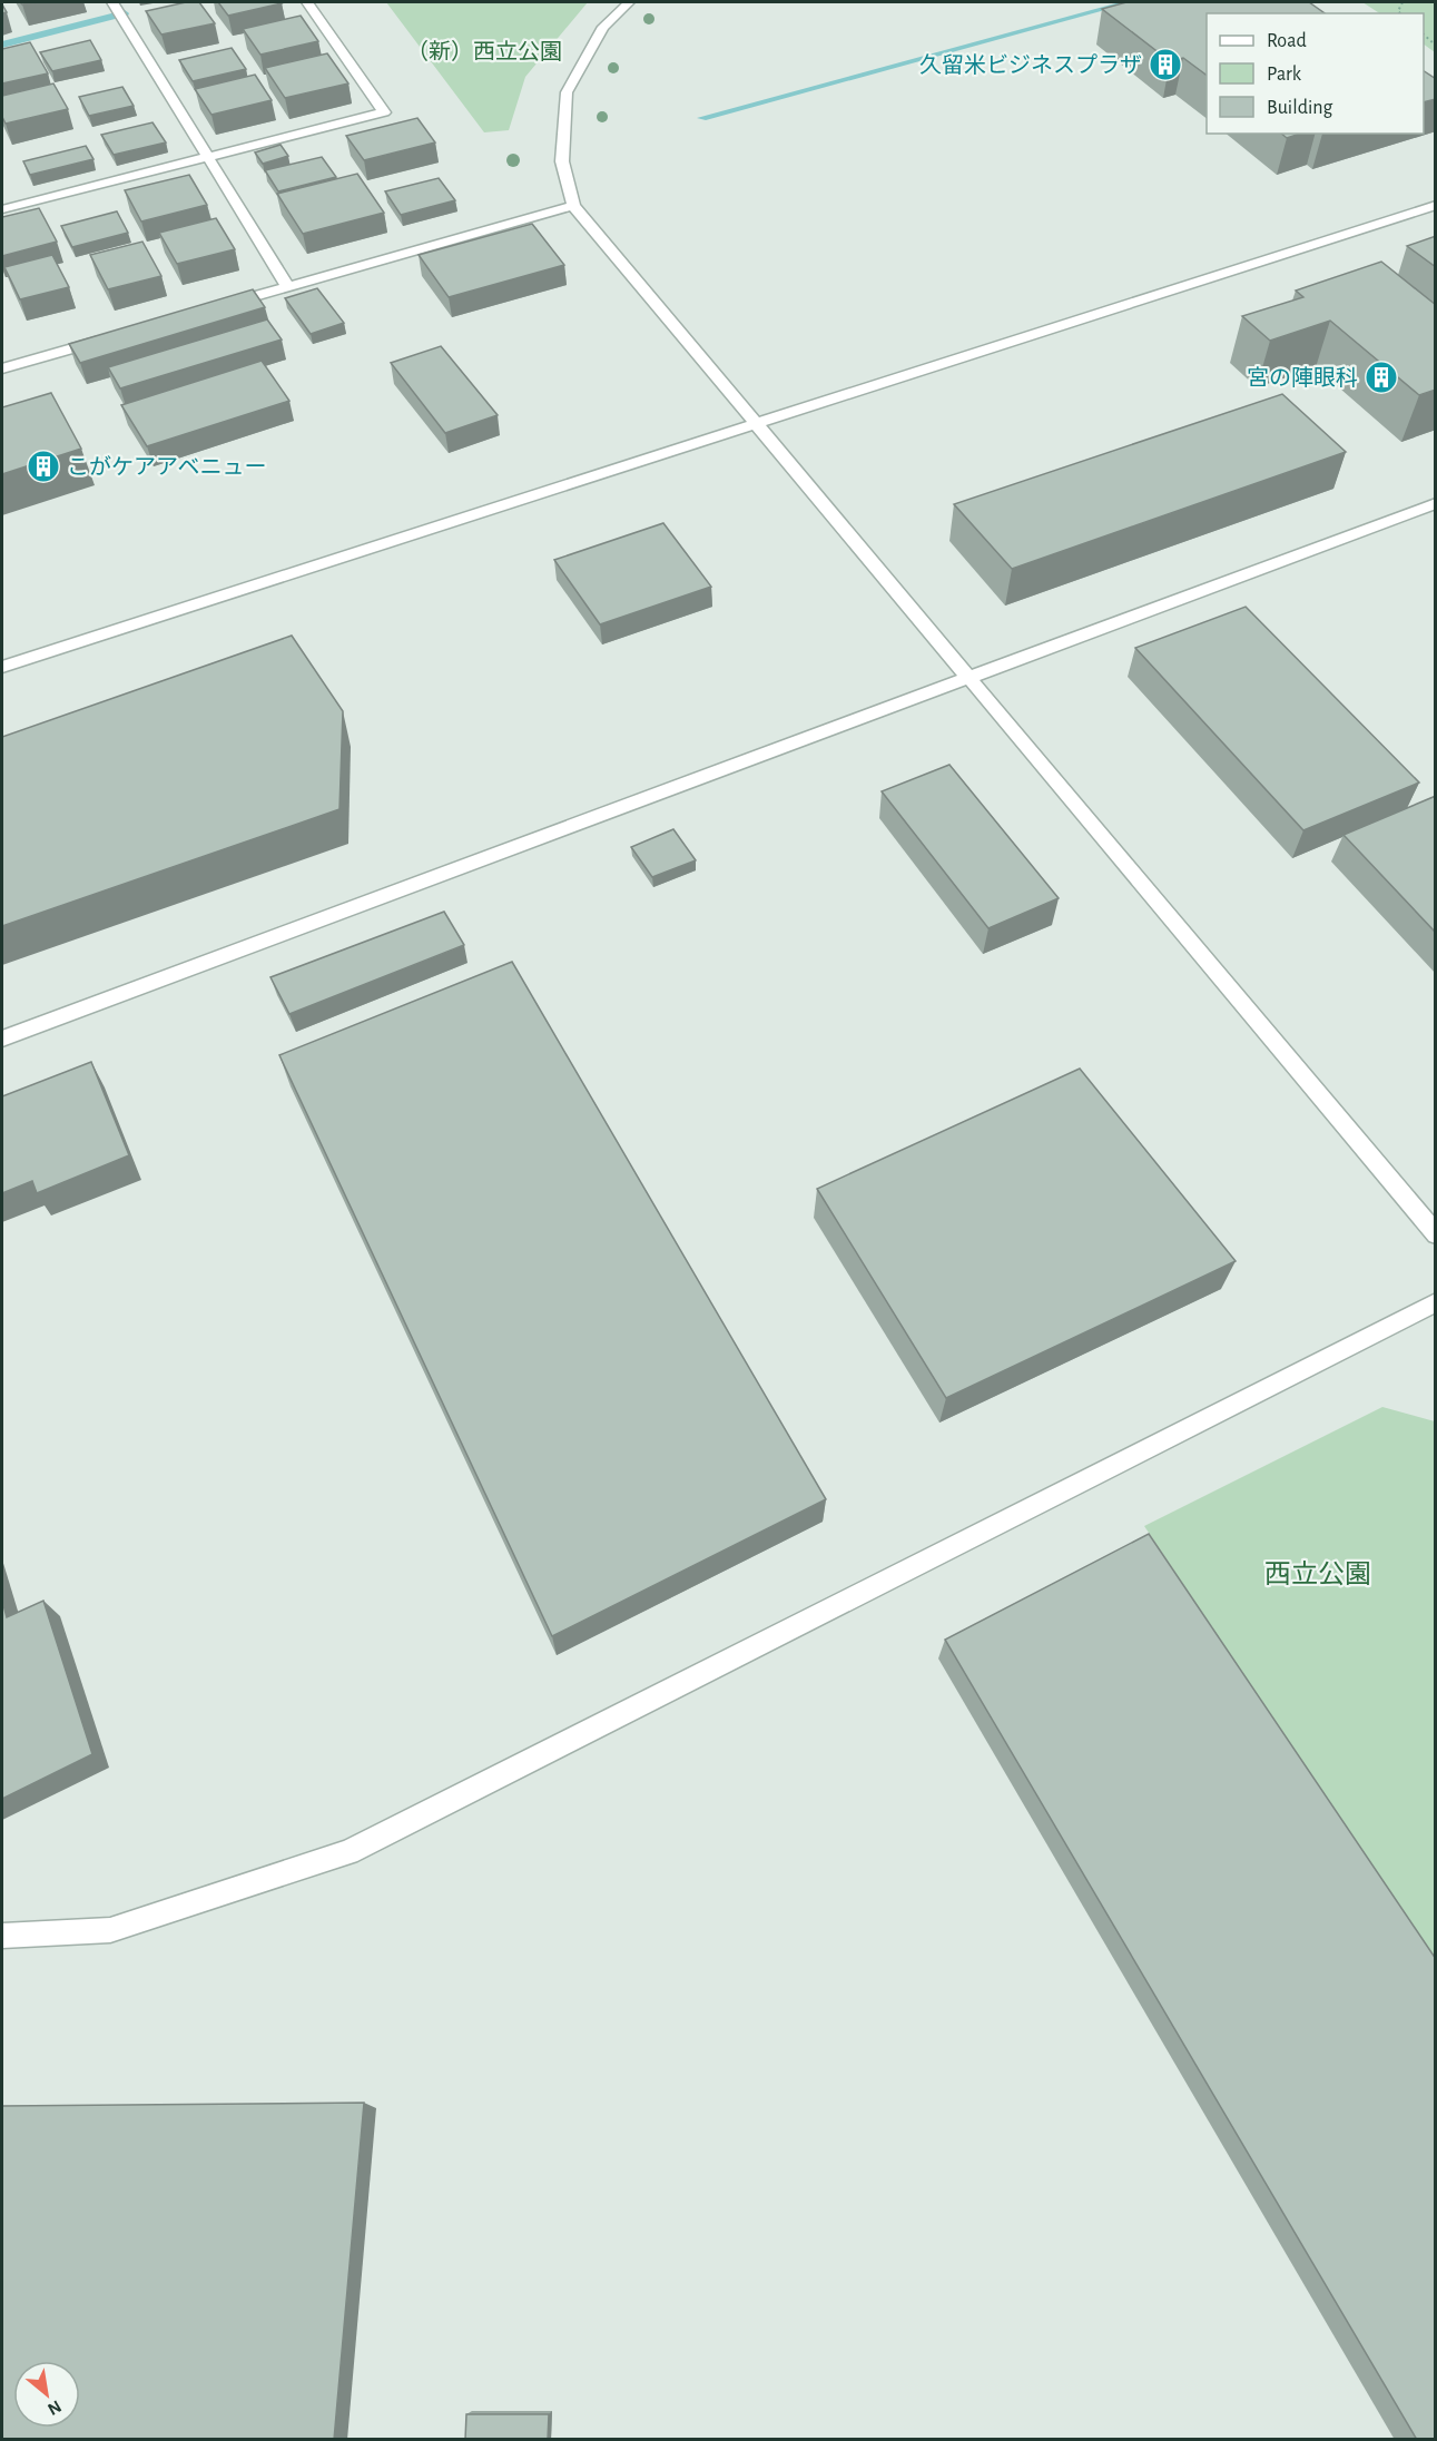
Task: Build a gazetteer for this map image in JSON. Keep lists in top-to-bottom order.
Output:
{
  "parks": ["（新）西立公園", "西立公園"],
  "places": {
    "building": ["久留米ビジネスプラザ", "宮の陣眼科", "こがケアアベニュー"]
  },
  "legend": ["Road", "Park", "Building"],
  "north": "bottom right"
}
